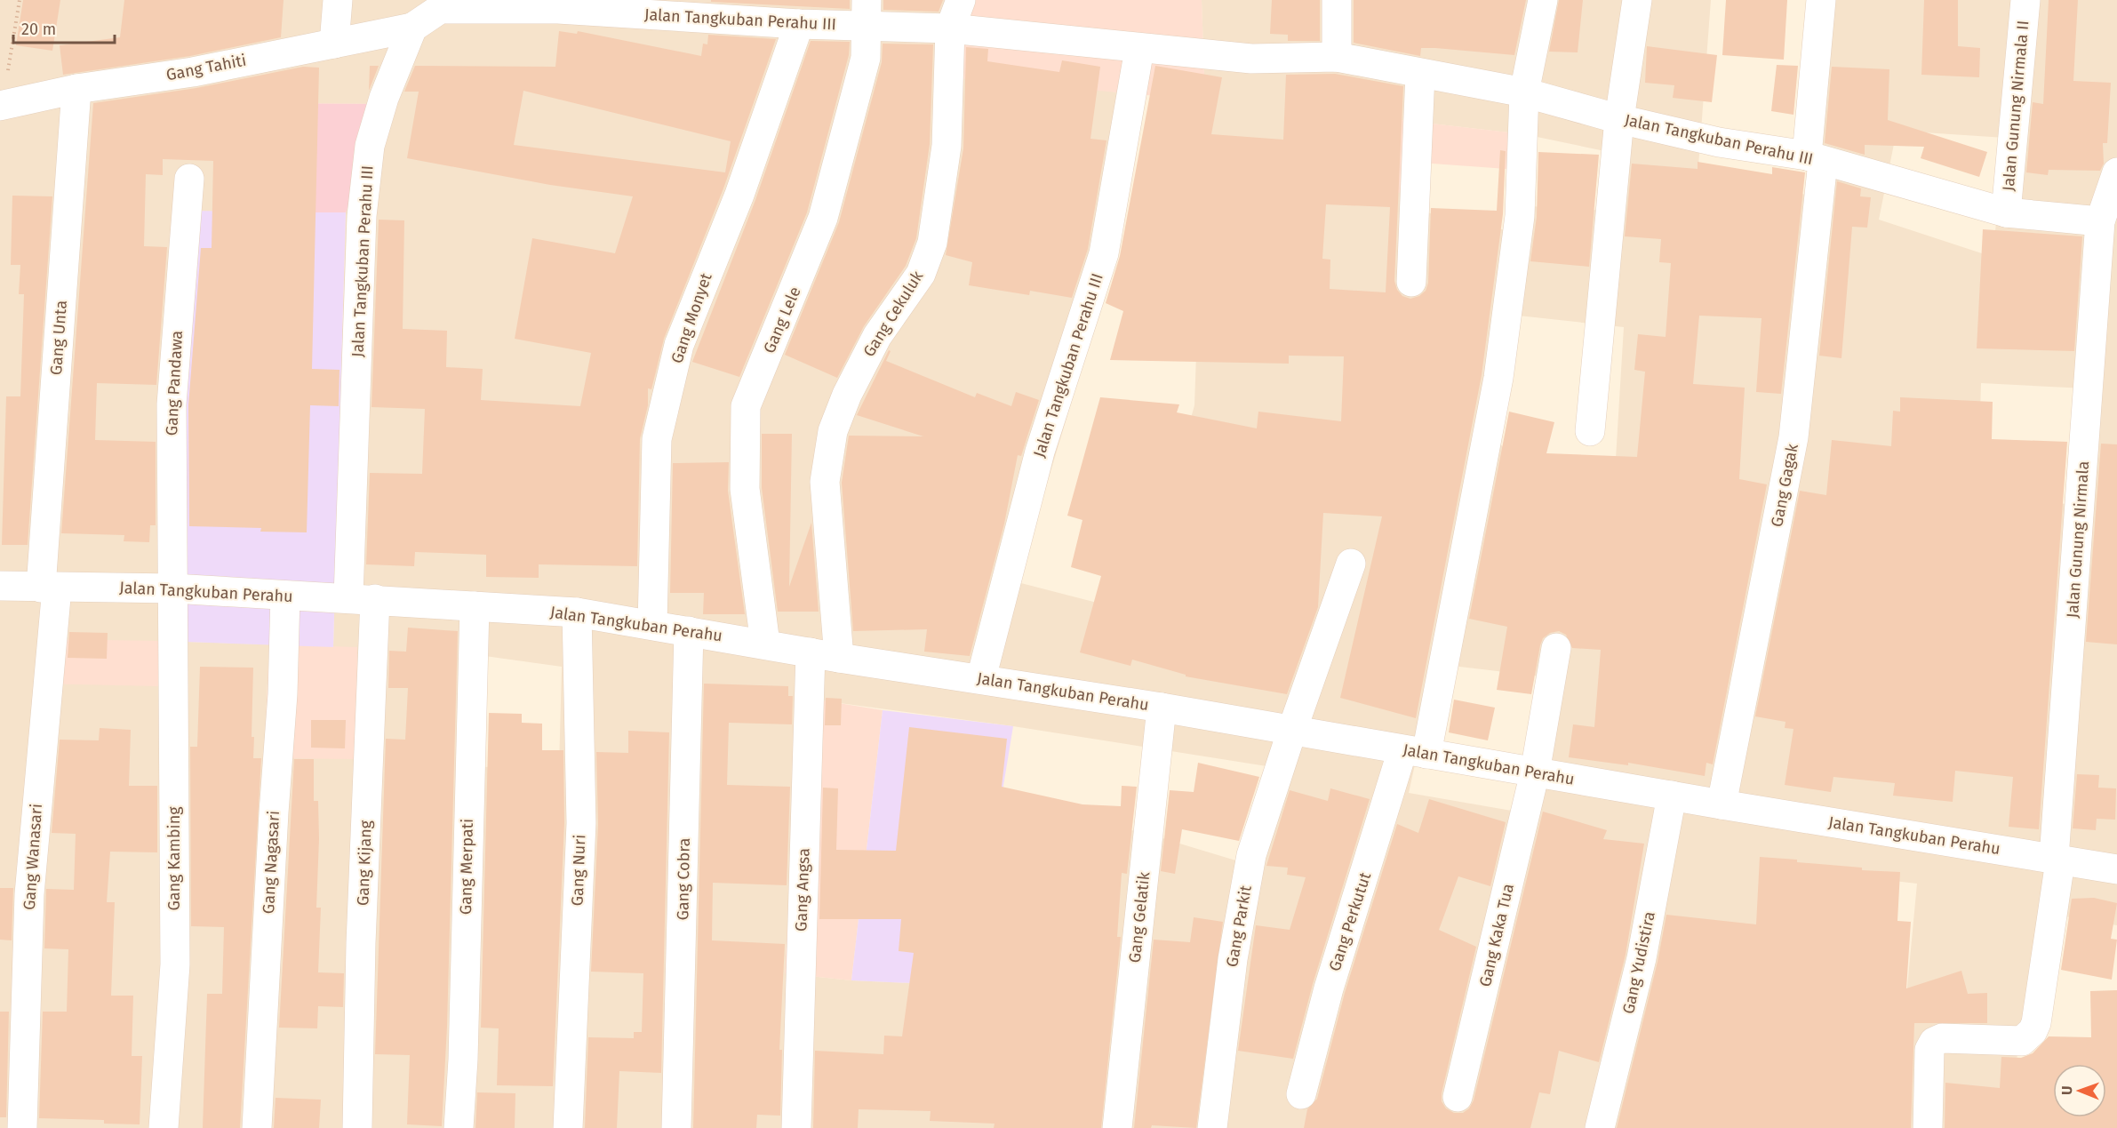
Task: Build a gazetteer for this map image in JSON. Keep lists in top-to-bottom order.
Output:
{
  "streets": {
    "street": [
      "Jalan Tangkuban Perahu III",
      "Gang Tahiti",
      "Jalan Gunung Nirmala II",
      "Gang Cekuluk",
      "Gang Monyet",
      "Gang Lele",
      "Gang Unta",
      "Gang Pandawa",
      "Gang Gagak",
      "Jalan Gunung Nirmala",
      "Jalan Tangkuban Perahu",
      "Gang Wanasari",
      "Gang Kambing",
      "Gang Nagasari",
      "Gang Kijang",
      "Gang Merpati",
      "Gang Nuri",
      "Gang Cobra",
      "Gang Angsa",
      "Gang Gelatik",
      "Gang Perkutut",
      "Gang Parkit",
      "Gang Kaka Tua",
      "Gang Yudistira"
    ]
  },
  "crossings": [
    ["Jalan Tangkuban Perahu III", "Gang Tahiti"],
    ["Jalan Tangkuban Perahu III", "Jalan Gunung Nirmala II"],
    ["Jalan Tangkuban Perahu III", "Gang Cekuluk"],
    ["Jalan Tangkuban Perahu III", "Gang Monyet"],
    ["Jalan Tangkuban Perahu III", "Gang Lele"],
    ["Jalan Tangkuban Perahu III", "Gang Gagak"],
    ["Jalan Tangkuban Perahu III", "Jalan Gunung Nirmala"],
    ["Jalan Tangkuban Perahu III", "Jalan Tangkuban Perahu"],
    ["Jalan Tangkuban Perahu III", "Gang Kijang"],
    ["Jalan Tangkuban Perahu III", "Gang Perkutut"],
    ["Gang Tahiti", "Gang Unta"],
    ["Gang Cekuluk", "Jalan Tangkuban Perahu"],
    ["Gang Monyet", "Jalan Tangkuban Perahu"],
    ["Gang Lele", "Jalan Tangkuban Perahu"],
    ["Gang Unta", "Jalan Tangkuban Perahu"],
    ["Gang Unta", "Gang Wanasari"],
    ["Gang Pandawa", "Jalan Tangkuban Perahu"],
    ["Gang Pandawa", "Gang Kambing"],
    ["Gang Gagak", "Jalan Tangkuban Perahu"],
    ["Jalan Gunung Nirmala", "Jalan Tangkuban Perahu"],
    ["Jalan Tangkuban Perahu", "Gang Wanasari"],
    ["Jalan Tangkuban Perahu", "Gang Kambing"],
    ["Jalan Tangkuban Perahu", "Gang Nagasari"],
    ["Jalan Tangkuban Perahu", "Gang Kijang"],
    ["Jalan Tangkuban Perahu", "Gang Merpati"],
    ["Jalan Tangkuban Perahu", "Gang Nuri"],
    ["Jalan Tangkuban Perahu", "Gang Cobra"],
    ["Jalan Tangkuban Perahu", "Gang Angsa"],
    ["Jalan Tangkuban Perahu", "Gang Gelatik"],
    ["Jalan Tangkuban Perahu", "Gang Perkutut"],
    ["Jalan Tangkuban Perahu", "Gang Parkit"],
    ["Jalan Tangkuban Perahu", "Gang Kaka Tua"],
    ["Jalan Tangkuban Perahu", "Gang Yudistira"]
  ],
  "scale_bar": "20 m",
  "north": "left"
}
